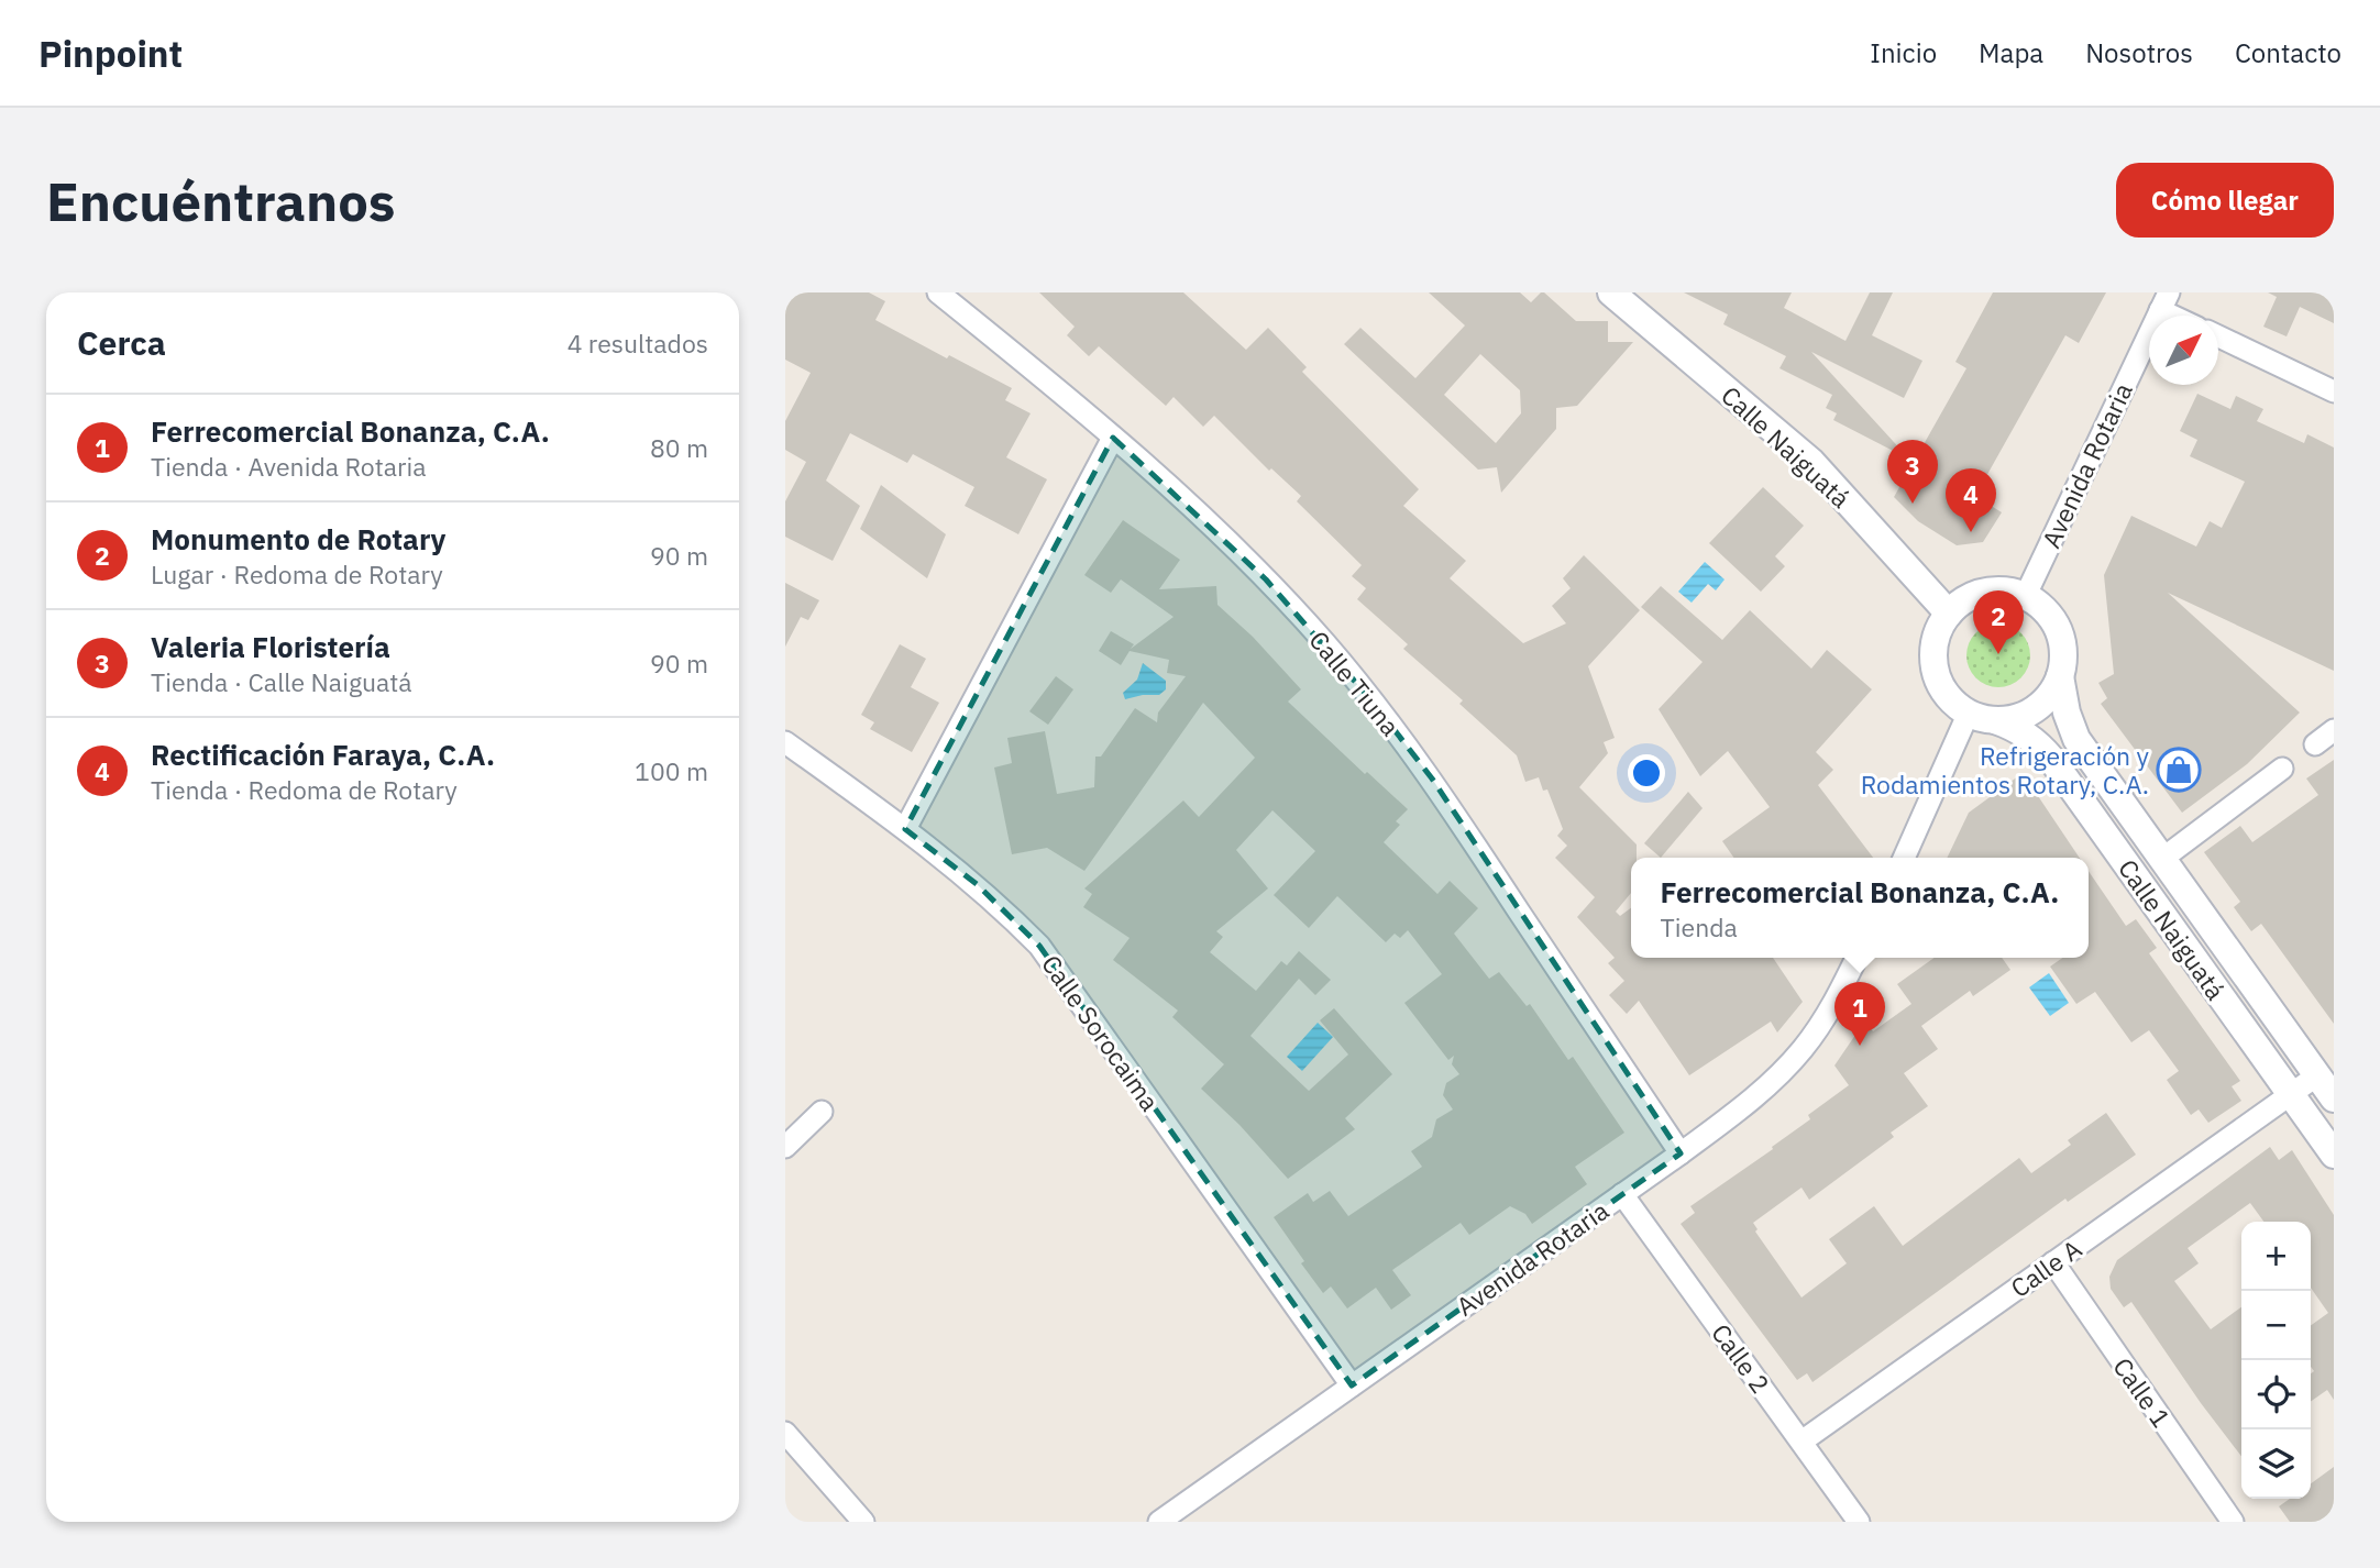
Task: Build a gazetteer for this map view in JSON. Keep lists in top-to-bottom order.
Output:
{
  "streets": {
    "street": [
      "Calle Naiguatá",
      "Avenida Rotaria",
      "Calle Tiuna",
      "Calle Sorocaima",
      "Calle A",
      "Calle 2",
      "Calle 1"
    ]
  },
  "crossings": [
    ["Calle Naiguatá", "Avenida Rotaria"],
    ["Calle Naiguatá", "Calle A"],
    ["Avenida Rotaria", "Calle Tiuna"],
    ["Avenida Rotaria", "Calle Sorocaima"],
    ["Avenida Rotaria", "Calle 2"],
    ["Calle A", "Calle 2"],
    ["Calle A", "Calle 1"]
  ],
  "places": {
    "shop": ["Refrigeración y Rodamientos Rotary, C.A."]
  },
  "north": "top right",
  "page": {
    "header": "Pinpoint",
    "nav": [
      "Inicio",
      "Mapa",
      "Nosotros",
      "Contacto"
    ],
    "buttons": "Cómo llegar",
    "title": "Encuéntranos",
    "heading": ["Cerca", "4 resultados"],
    "list": [
      {
        "mark": "1",
        "name": "Ferrecomercial Bonanza, C.A.",
        "note": "Tienda · Avenida Rotaria",
        "value": "80 m"
      },
      {
        "mark": "2",
        "name": "Monumento de Rotary",
        "note": "Lugar · Redoma de Rotary",
        "value": "90 m"
      },
      {
        "mark": "3",
        "name": "Valeria Floristería",
        "note": "Tienda · Calle Naiguatá",
        "value": "90 m"
      },
      {
        "mark": "4",
        "name": "Rectificación Faraya, C.A.",
        "note": "Tienda · Redoma de Rotary",
        "value": "100 m"
      }
    ],
    "pins": [
      "3",
      "4",
      "2",
      "1"
    ],
    "popup": ["Ferrecomercial Bonanza, C.A.", "Tienda"],
    "map_buttons": ["+", "−"]
  }
}
